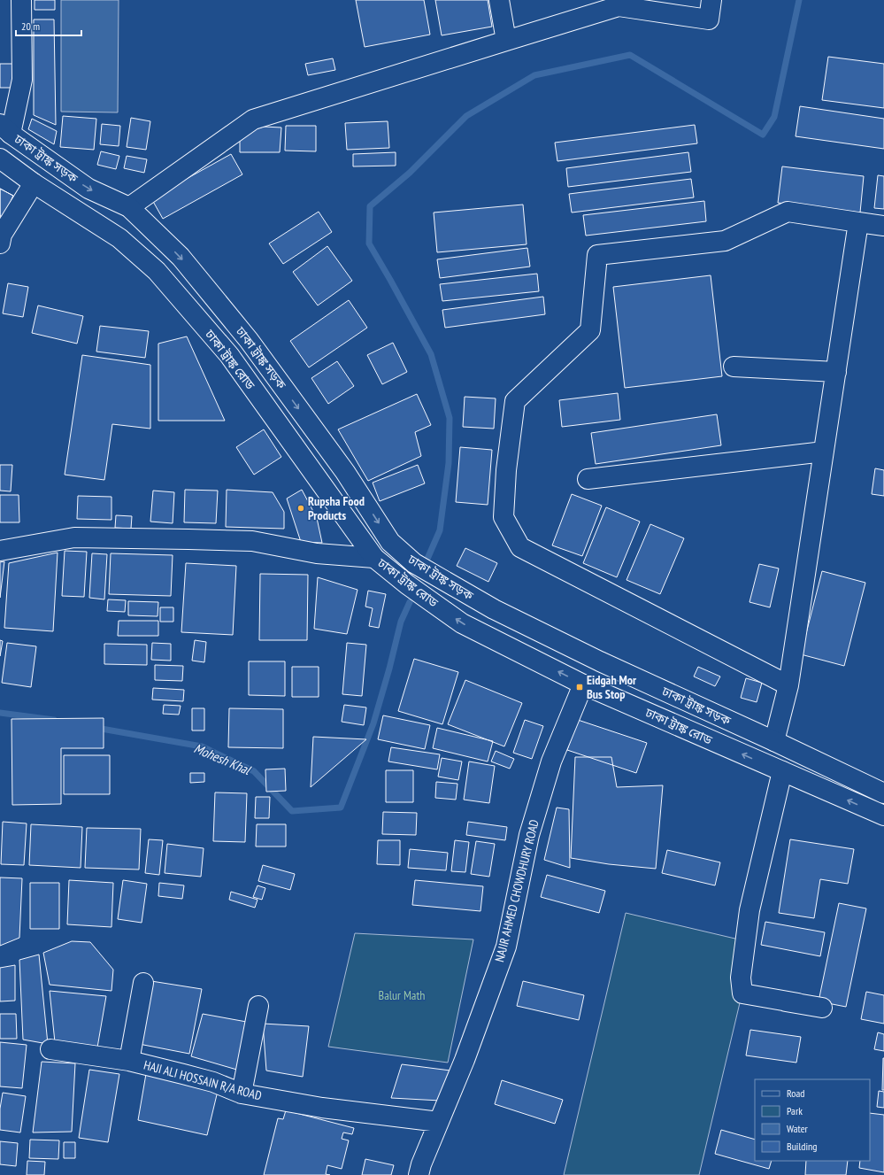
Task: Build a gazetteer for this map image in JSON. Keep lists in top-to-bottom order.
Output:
{
  "streets": {
    "street": [
      "ঢাকা ট্রাঙ্ক সড়ক",
      "ঢাকা ট্রাঙ্ক রোড",
      "NAJIR AHMED CHOWDHURY ROAD",
      "HAJI ALI HOSSAIN R/A ROAD"
    ]
  },
  "crossings": [
    ["ঢাকা ট্রাঙ্ক রোড", "NAJIR AHMED CHOWDHURY ROAD"],
    ["NAJIR AHMED CHOWDHURY ROAD", "HAJI ALI HOSSAIN R/A ROAD"]
  ],
  "one_way": ["ঢাকা ট্রাঙ্ক সড়ক", "ঢাকা ট্রাঙ্ক রোড"],
  "water": ["Mohesh Khal"],
  "parks": ["Balur Math"],
  "places": {
    "other": ["Rupsha Food Products"],
    "transit": ["Eidgah Mor Bus Stop"]
  },
  "legend": [
    "Road",
    "Park",
    "Water",
    "Building"
  ],
  "scale_bar": "20 m"
}
